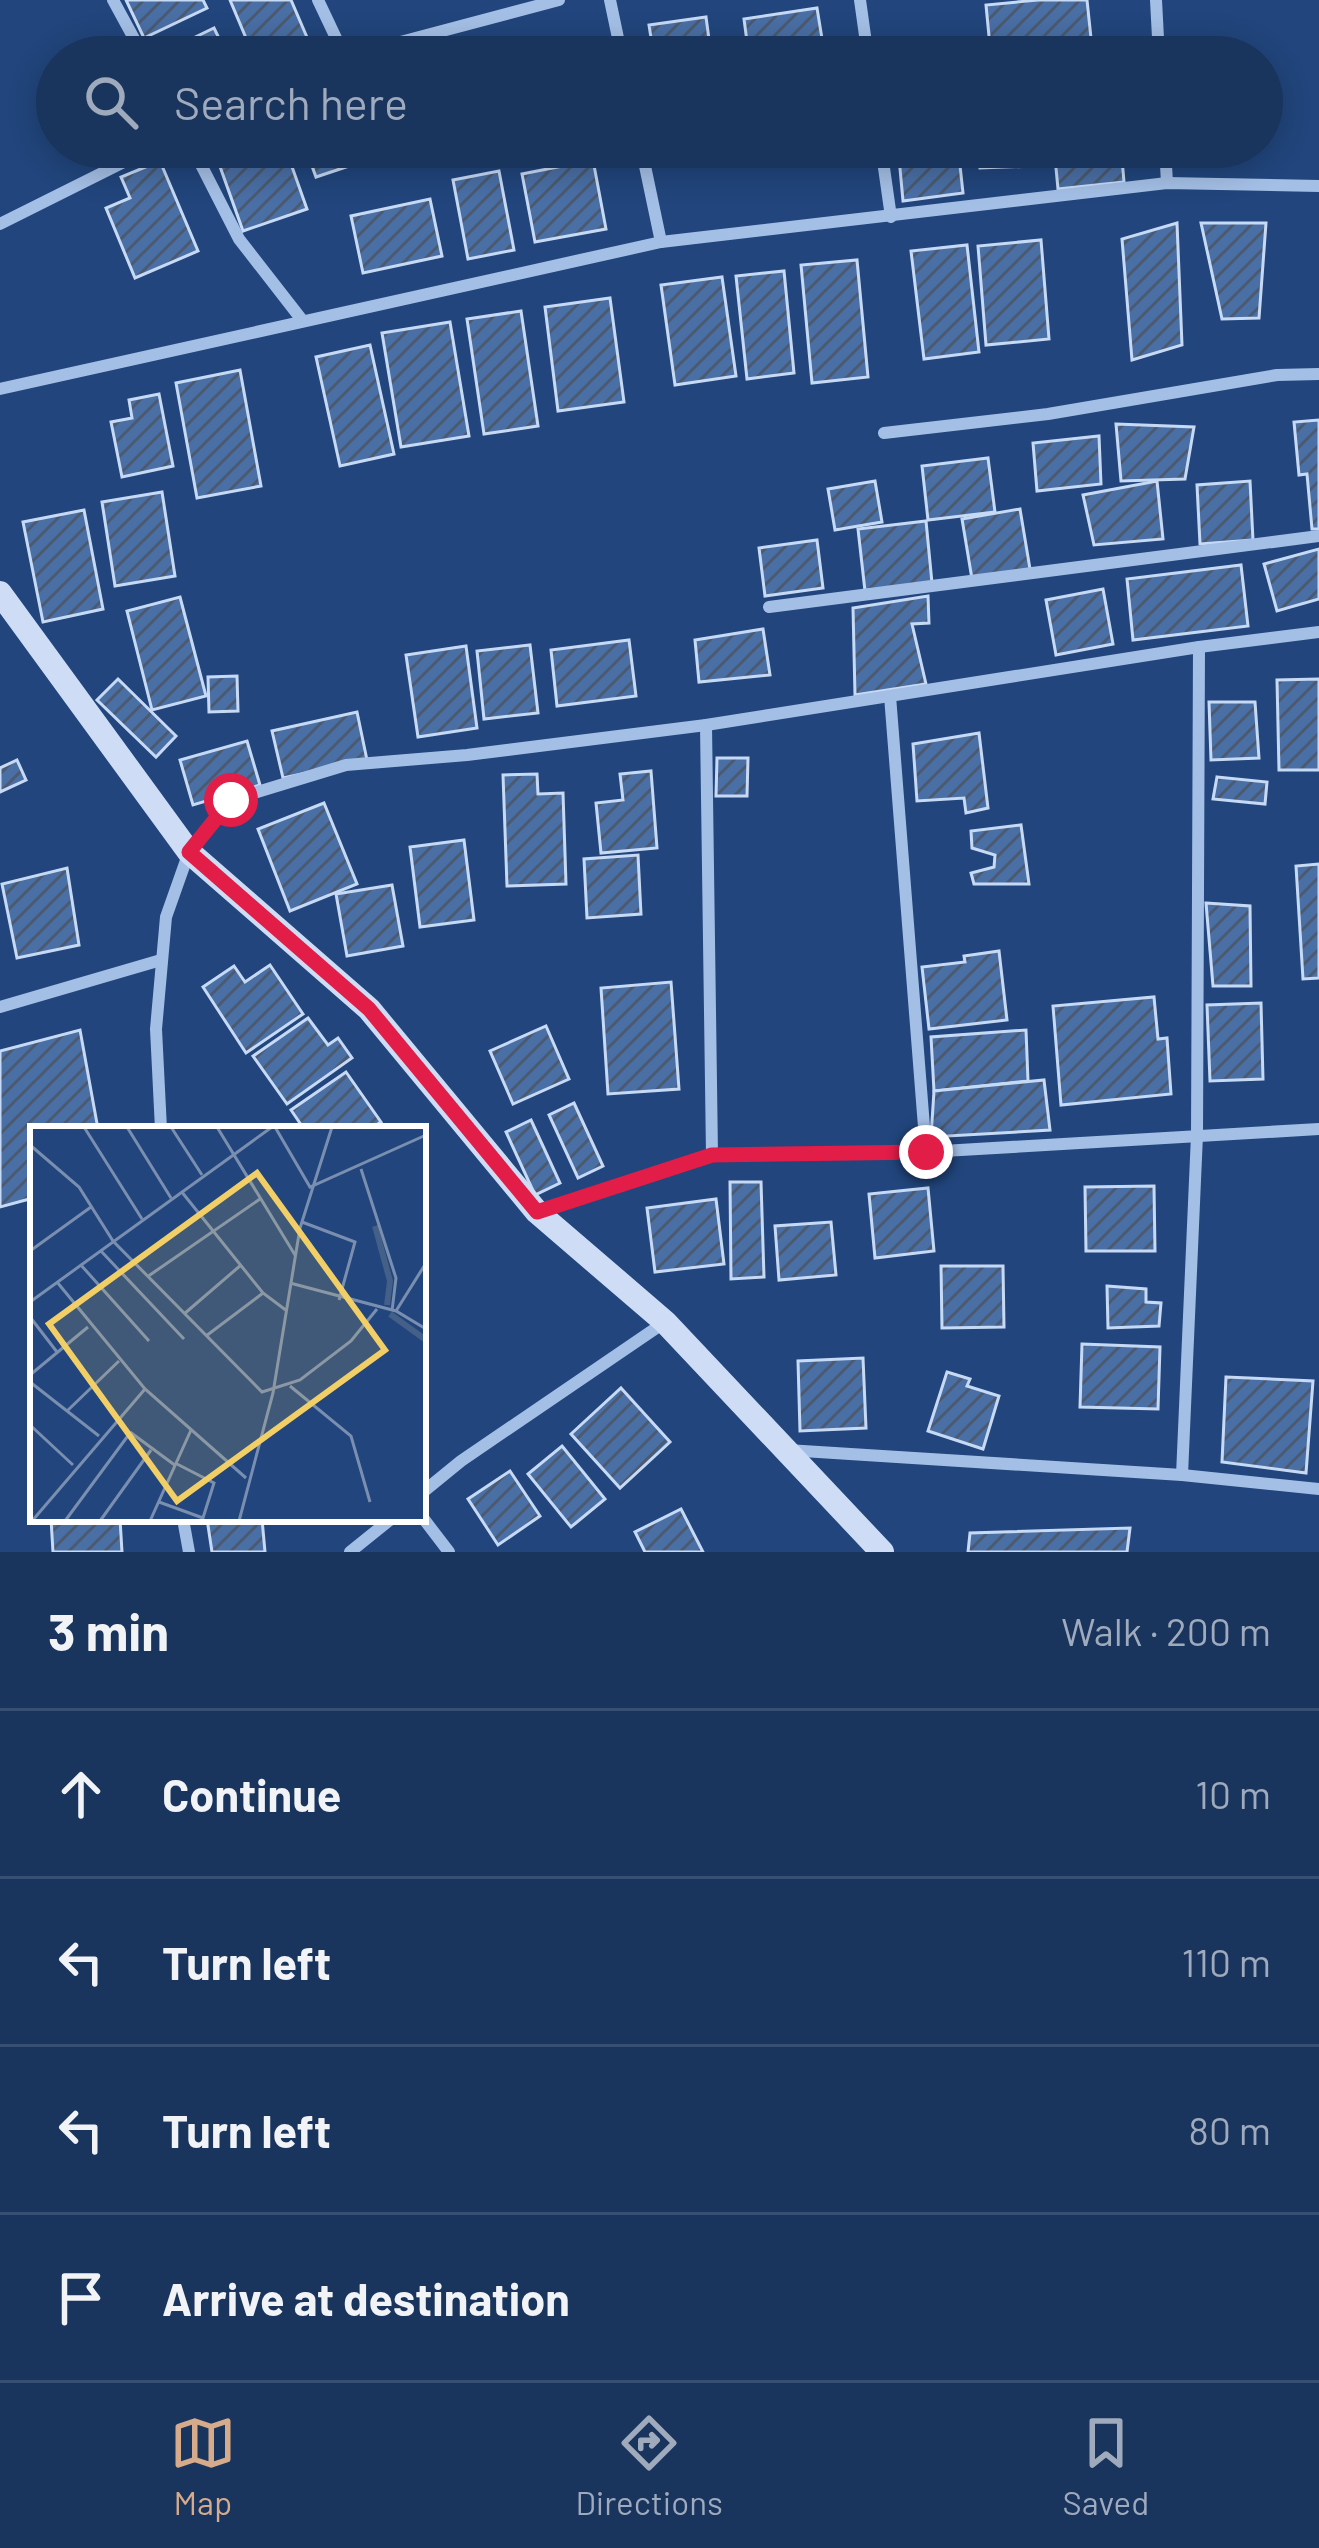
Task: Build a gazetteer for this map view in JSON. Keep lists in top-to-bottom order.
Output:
{
  "page": {
    "search": "Search here",
    "heading": ["3 min", "Walk · 200 m"],
    "list": [
      ["Continue", "10 m"],
      ["Turn left", "110 m"],
      ["Turn left", "80 m"],
      "Arrive at destination"
    ],
    "nav": ["Map", "Directions", "Saved"]
  }
}
